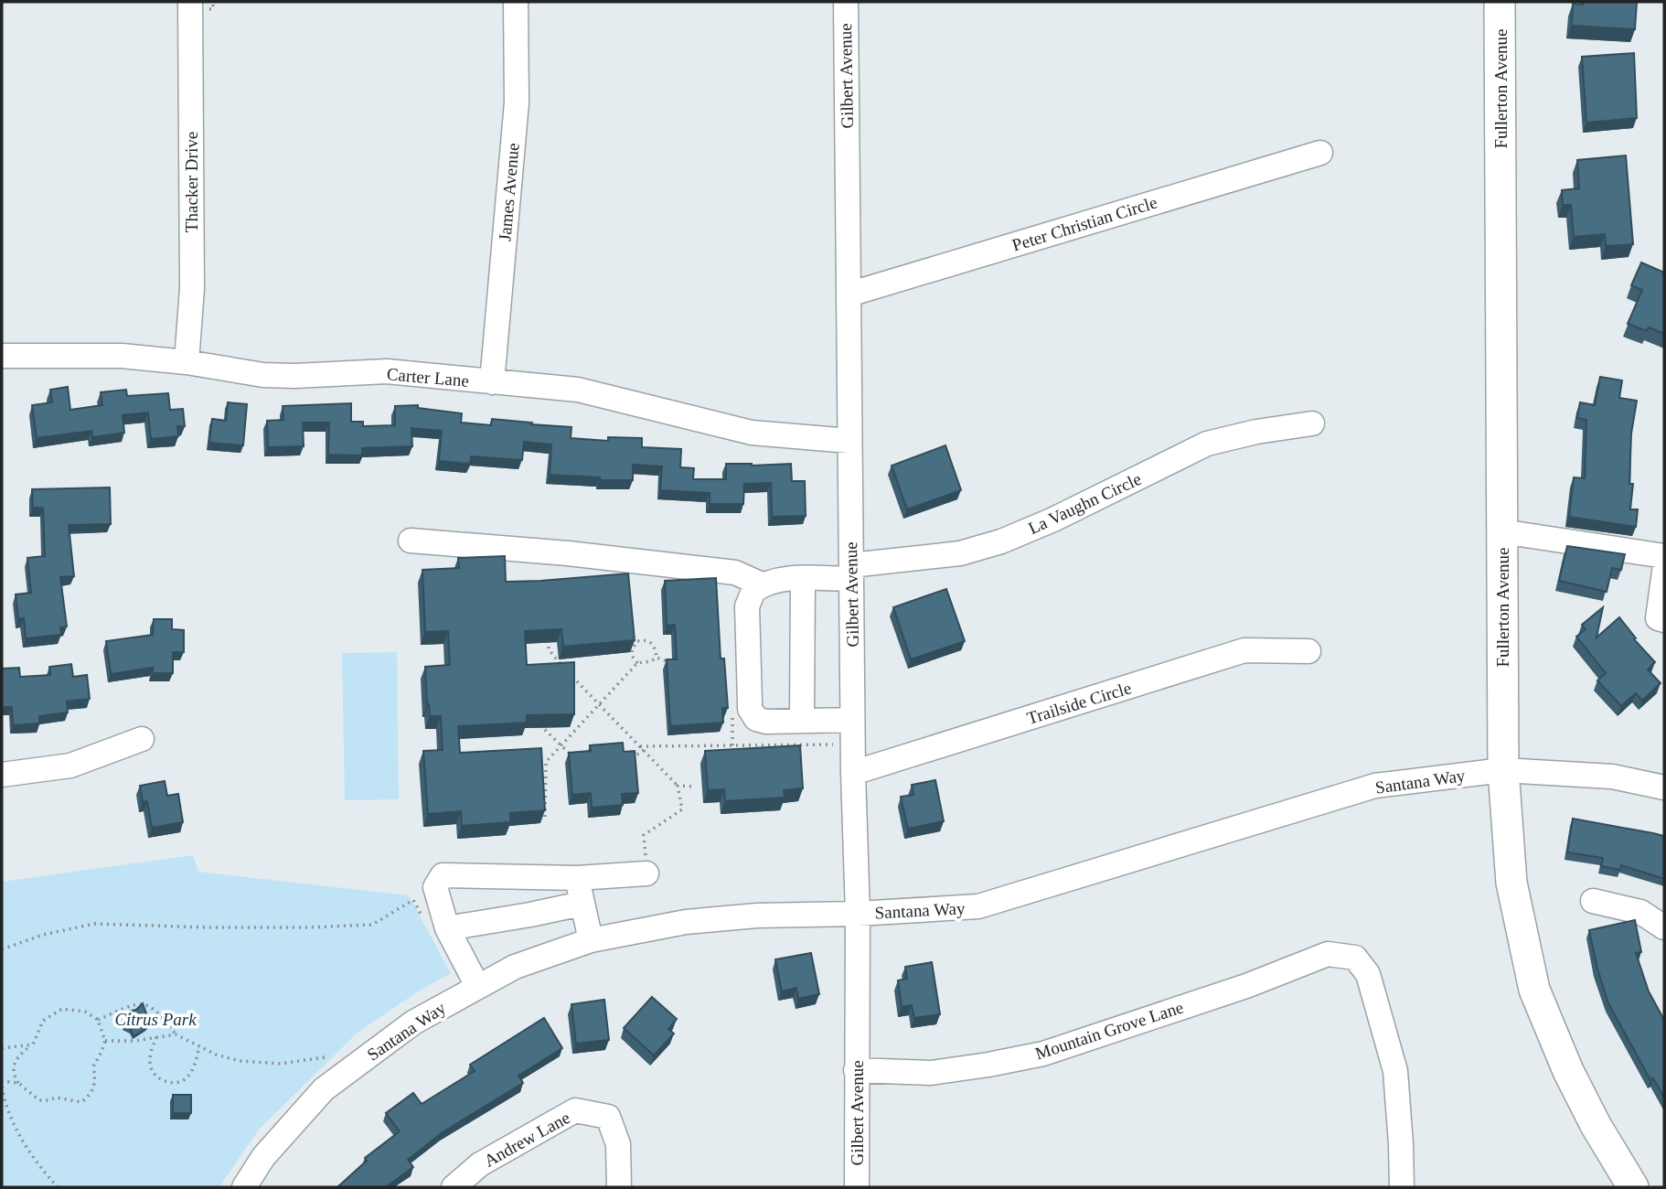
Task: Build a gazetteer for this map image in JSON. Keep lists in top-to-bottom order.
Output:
{
  "streets": {
    "main road": ["Fullerton Avenue"],
    "street": [
      "Gilbert Avenue",
      "Thacker Drive",
      "James Avenue",
      "Peter Christian Circle",
      "Carter Lane",
      "La Vaughn Circle",
      "Trailside Circle",
      "Santana Way",
      "Mountain Grove Lane",
      "Andrew Lane"
    ]
  },
  "crossings": [
    ["Gilbert Avenue", "Peter Christian Circle"],
    ["Gilbert Avenue", "Carter Lane"],
    ["Gilbert Avenue", "La Vaughn Circle"],
    ["Gilbert Avenue", "Trailside Circle"],
    ["Gilbert Avenue", "Santana Way"],
    ["Gilbert Avenue", "Mountain Grove Lane"],
    ["Fullerton Avenue", "Santana Way"],
    ["Thacker Drive", "Carter Lane"],
    ["James Avenue", "Carter Lane"]
  ],
  "parks": ["Citrus Park"]
}
